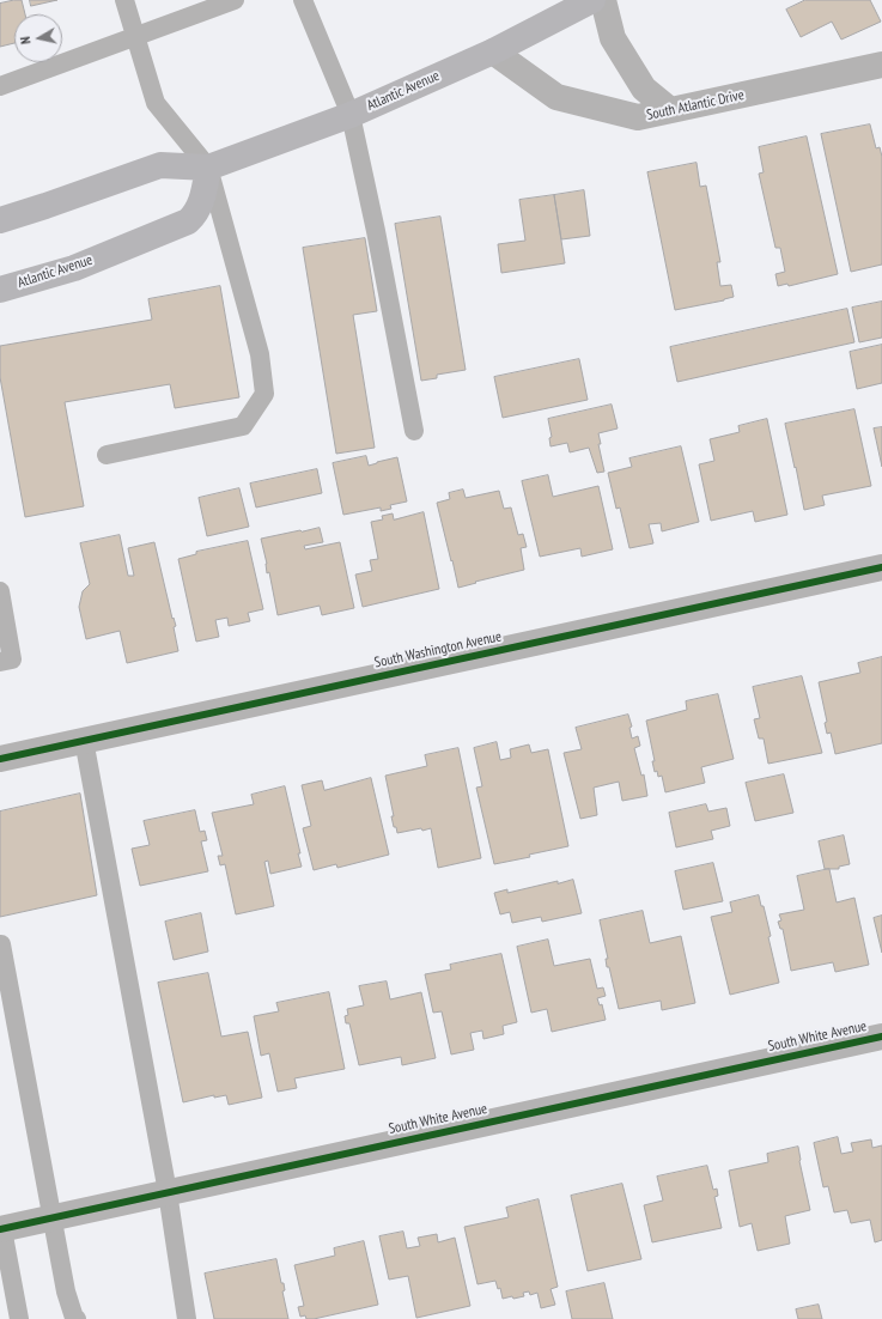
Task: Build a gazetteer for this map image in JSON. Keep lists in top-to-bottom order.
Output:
{
  "streets": {
    "main road": ["Atlantic Avenue"],
    "street": ["South Atlantic Drive", "South Washington Avenue", "South White Avenue"]
  },
  "crossings": [
    ["Atlantic Avenue", "South Atlantic Drive"]
  ],
  "north": "left"
}
